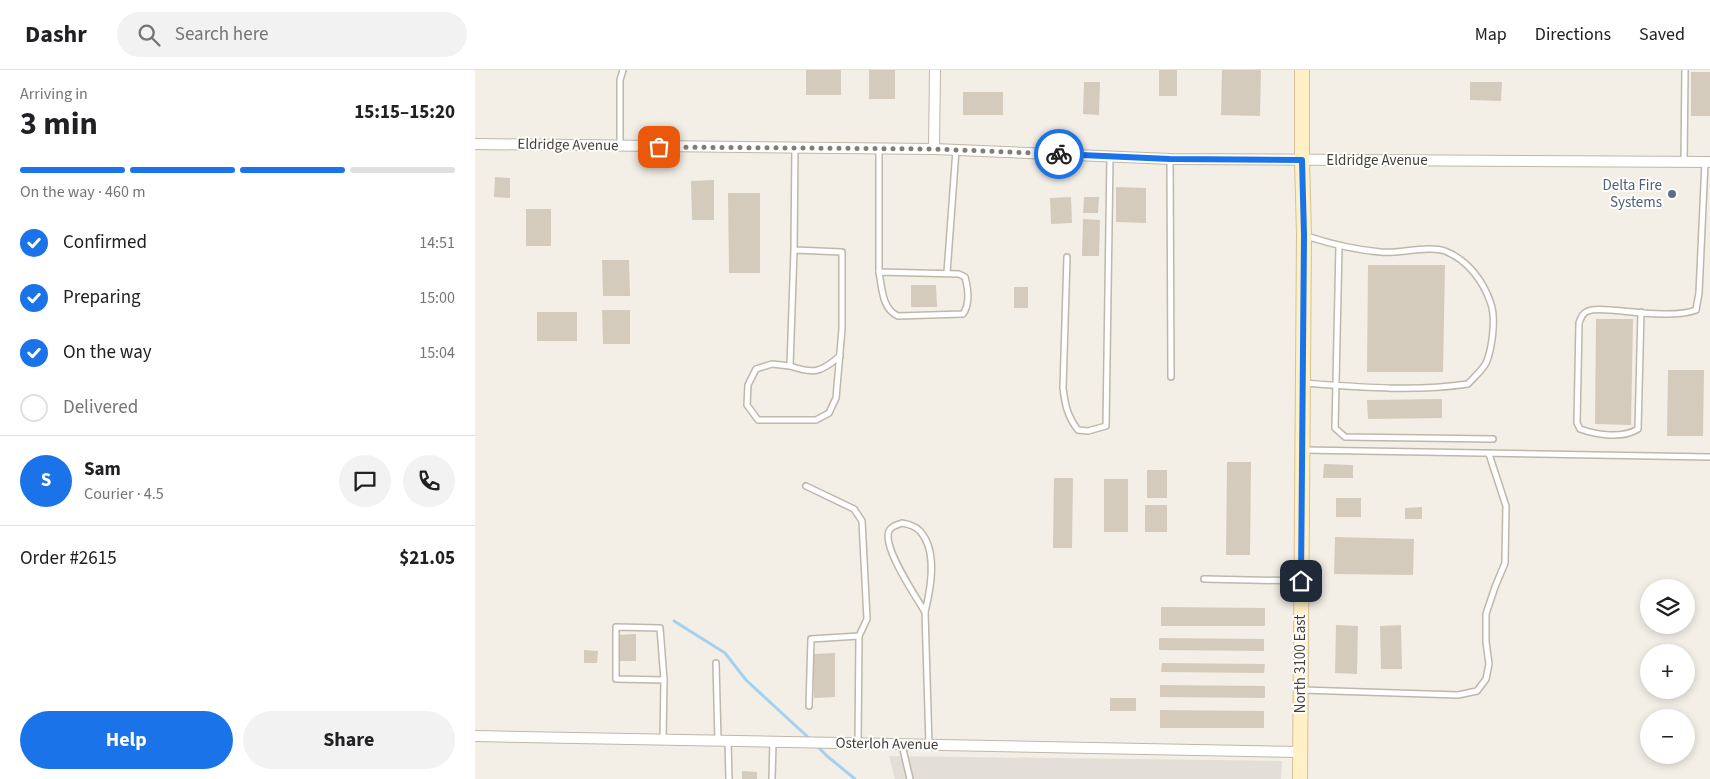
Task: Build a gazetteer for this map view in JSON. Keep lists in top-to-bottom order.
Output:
{
  "streets": {
    "main road": ["North 3100 East"],
    "street": ["Eldridge Avenue", "Osterloh Avenue"]
  },
  "crossings": [
    ["Eldridge Avenue", "North 3100 East"],
    ["North 3100 East", "Osterloh Avenue"]
  ],
  "places": ["Delta Fire Systems"],
  "page": {
    "header": "Dashr",
    "search": "Search here",
    "nav": ["Map", "Directions", "Saved"],
    "heading": ["3 min", "Arriving in", "15:15–15:20"],
    "panel": [
      "Sam",
      "Courier · 4.5",
      "Order #2615",
      "$21.05"
    ],
    "bar": "On the way · 460 m",
    "list": [
      ["Confirmed", "14:51"],
      ["Preparing", "15:00"],
      ["On the way", "15:04"],
      "Delivered"
    ],
    "round": "S",
    "map_buttons": ["+", "−"],
    "buttons": ["Help", "Share"]
  }
}
